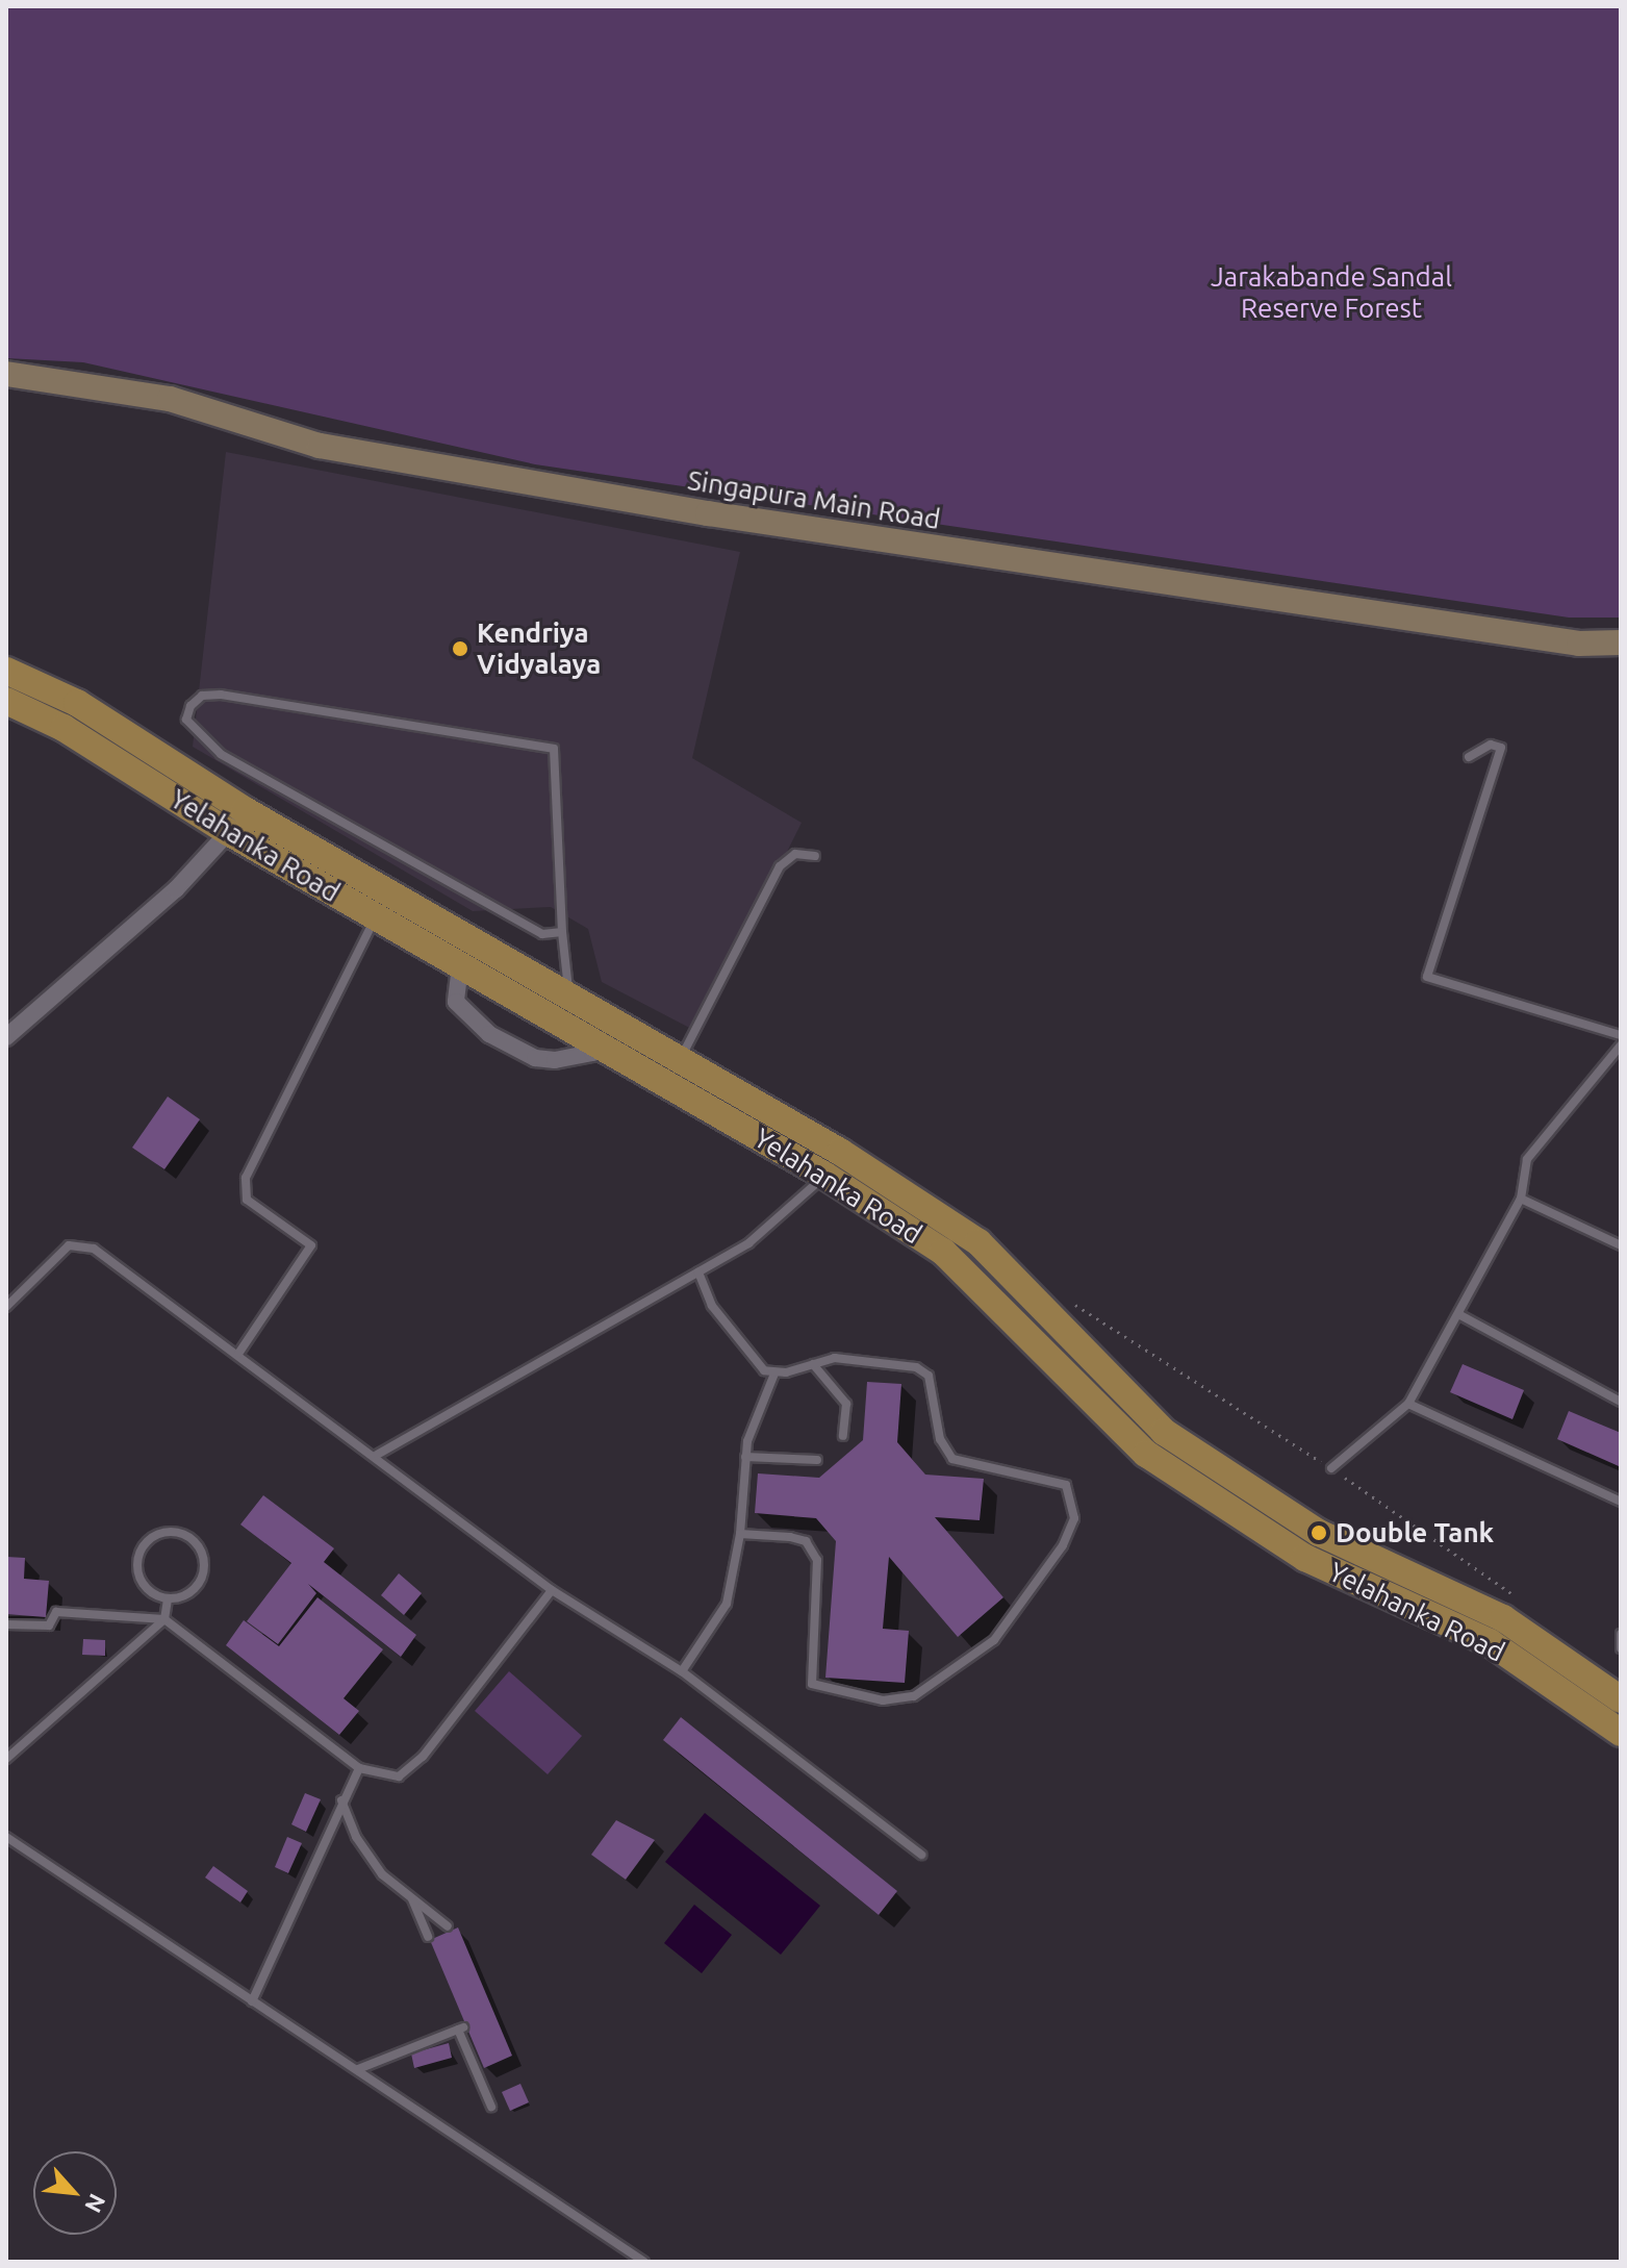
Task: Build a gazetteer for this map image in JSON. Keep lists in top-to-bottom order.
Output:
{
  "streets": {
    "main road": ["Yelahanka Road"],
    "street": ["Singapura Main Road"]
  },
  "parks": ["Jarakabande Sandal Reserve Forest"],
  "places": ["Kendriya Vidyalaya", "Double Tank"],
  "north": "bottom right"
}
